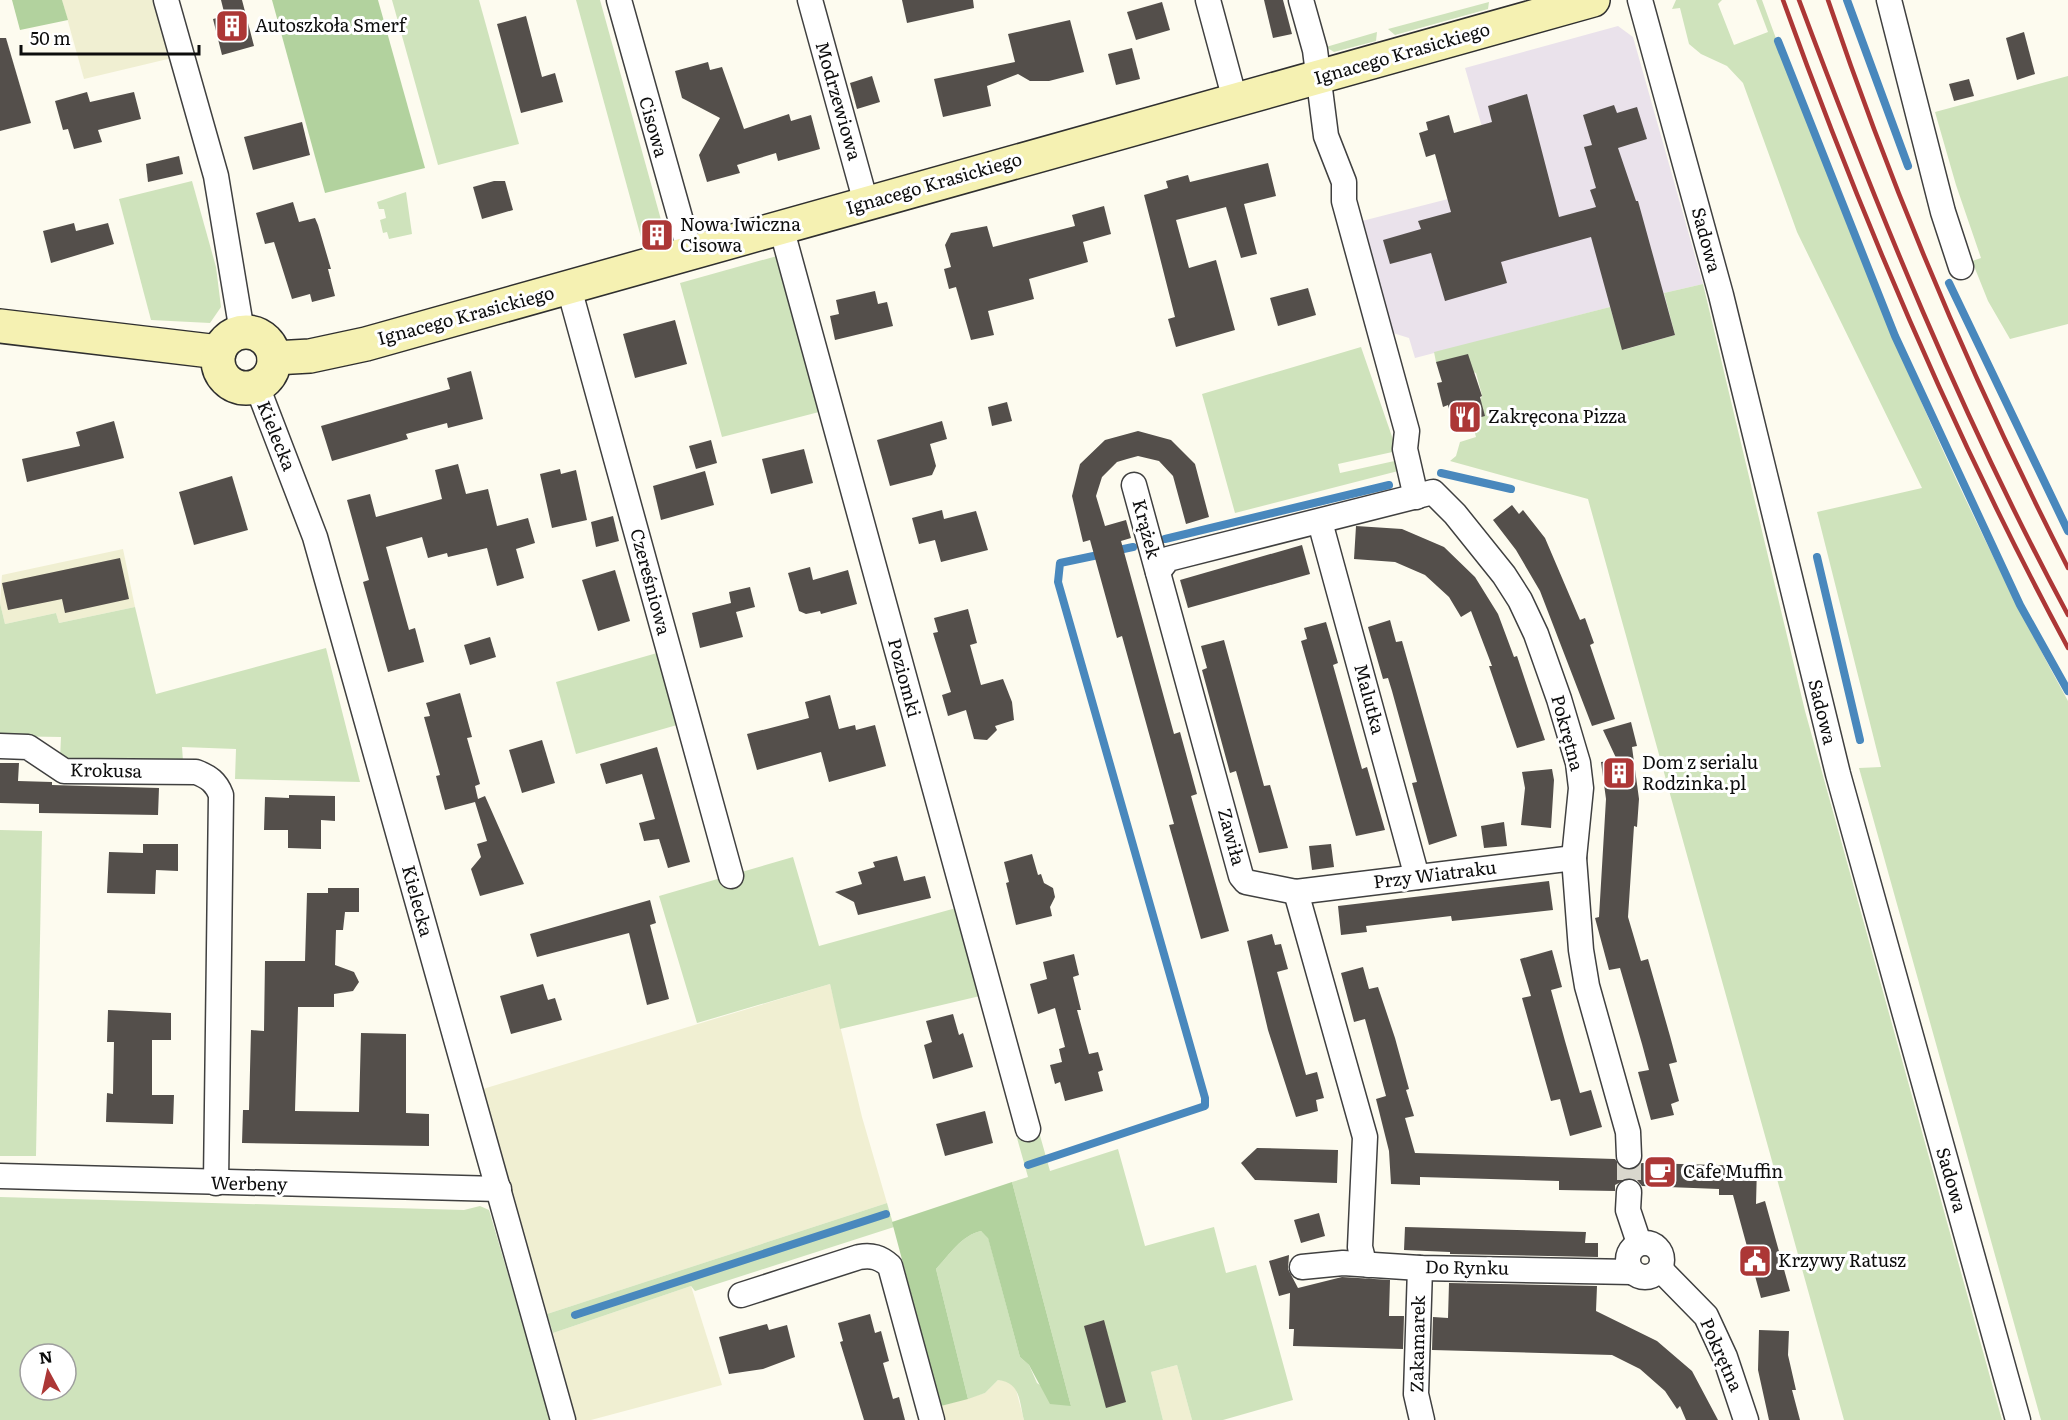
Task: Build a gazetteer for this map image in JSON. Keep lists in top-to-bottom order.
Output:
{
  "streets": {
    "street": [
      "Ignacego Krasickiego",
      "Modrzewiowa",
      "Cisowa",
      "Sadowa",
      "Kielecka",
      "Krążek",
      "Czereśniowa",
      "Poziomki",
      "Malutka",
      "Pokrętna",
      "Krokusa",
      "Zawiła",
      "Przy Wiatraku",
      "Werbeny",
      "Do Rynku",
      "Zakamarek"
    ]
  },
  "crossings": [
    ["Ignacego Krasickiego", "Modrzewiowa"],
    ["Ignacego Krasickiego", "Cisowa"],
    ["Ignacego Krasickiego", "Kielecka"],
    ["Ignacego Krasickiego", "Czereśniowa"],
    ["Ignacego Krasickiego", "Poziomki"],
    ["Kielecka", "Werbeny"],
    ["Krążek", "Zawiła"],
    ["Malutka", "Przy Wiatraku"],
    ["Pokrętna", "Przy Wiatraku"],
    ["Pokrętna", "Do Rynku"],
    ["Krokusa", "Werbeny"],
    ["Zawiła", "Przy Wiatraku"],
    ["Do Rynku", "Zakamarek"]
  ],
  "places": {
    "building": ["Autoszkoła Smerf", "Nowa Iwiczna Cisowa", "Dom z serialu Rodzinka.pl"],
    "restaurant": ["Zakręcona Pizza"],
    "cafe": ["Cafe Muffin"],
    "public building": ["Krzywy Ratusz"]
  },
  "scale_bar": "50 m",
  "north": "top"
}
